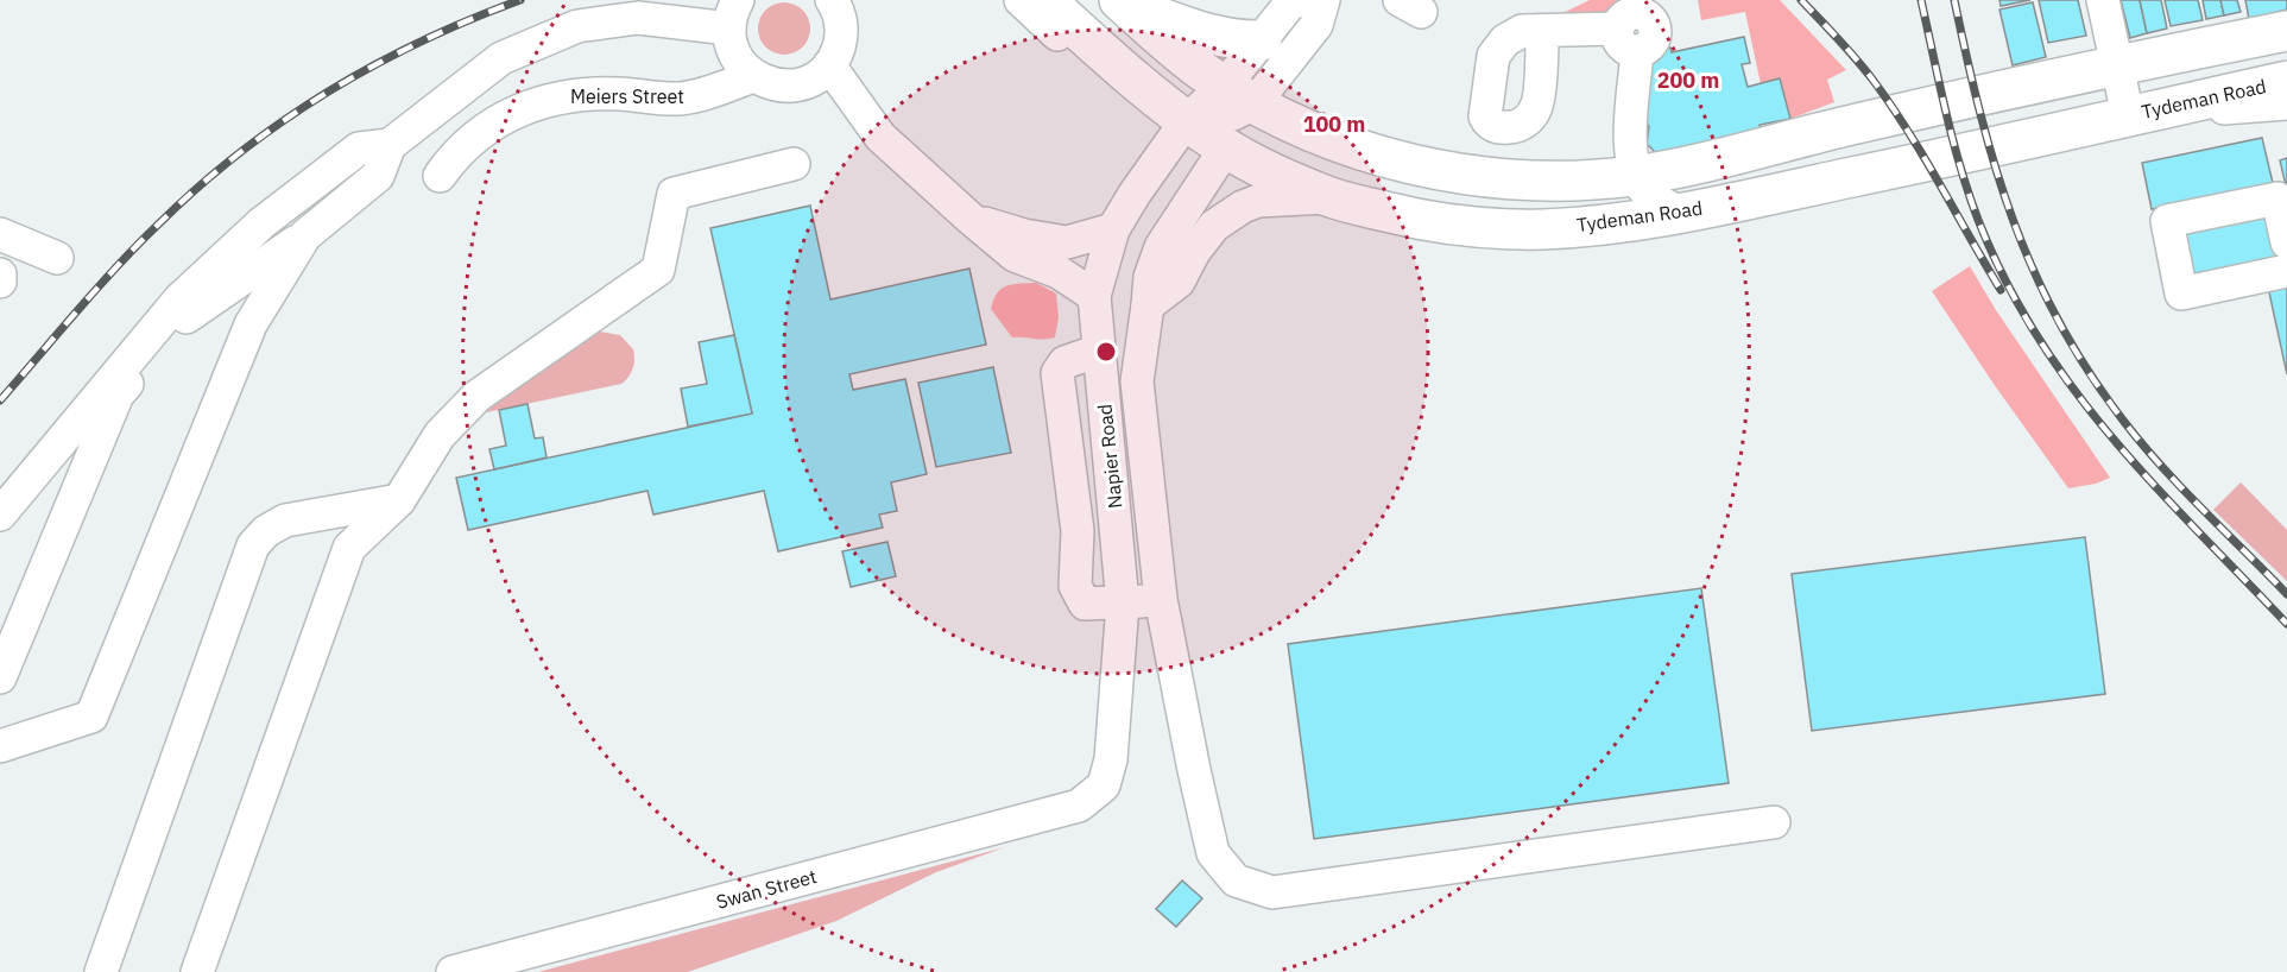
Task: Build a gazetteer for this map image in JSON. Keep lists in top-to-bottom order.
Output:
{
  "streets": {
    "main road": ["Tydeman Road"],
    "street": ["Meiers Street", "Napier Road", "Swan Street"]
  },
  "crossings": [
    ["Tydeman Road", "Napier Road"],
    ["Napier Road", "Swan Street"]
  ],
  "rings": ["200 m", "100 m"]
}
